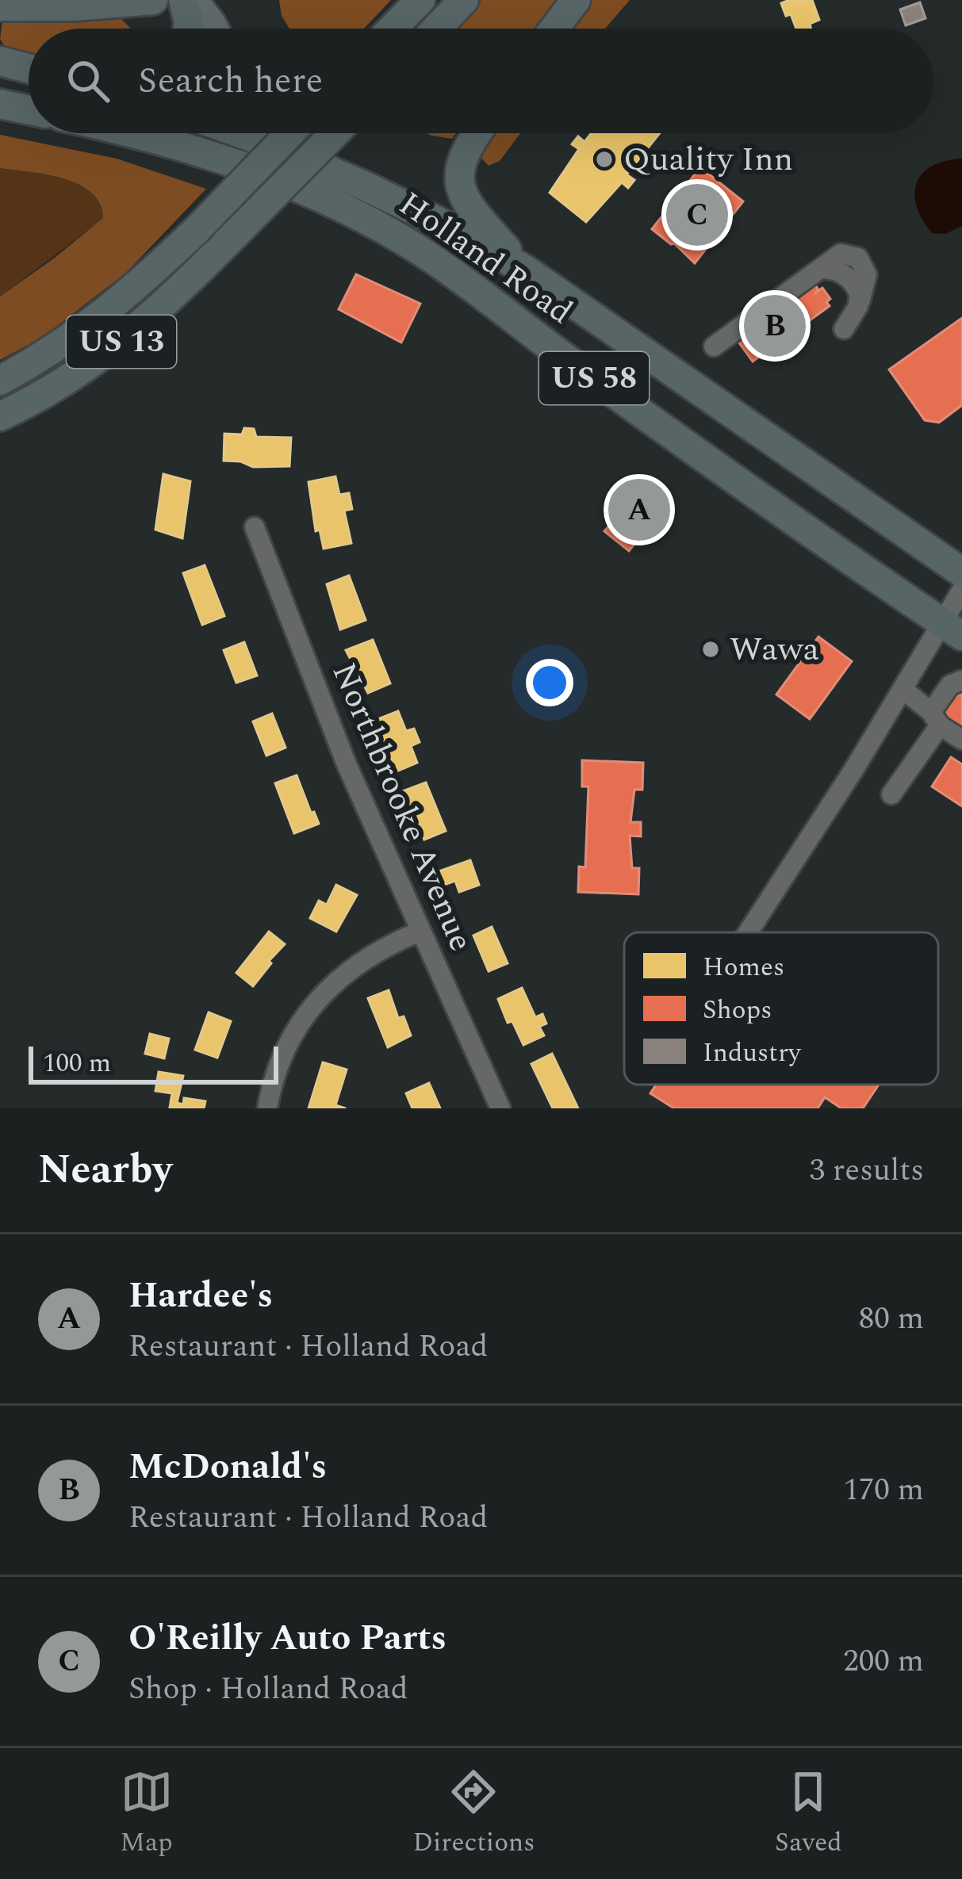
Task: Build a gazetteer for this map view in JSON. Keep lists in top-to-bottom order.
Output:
{
  "streets": {
    "highway": ["Holland Road", "US 13", "US 58"],
    "street": ["Northbrooke Avenue"]
  },
  "crossings": [
    ["Holland Road", "US 58"]
  ],
  "places": ["Quality Inn", "Wawa"],
  "legend": ["Homes", "Shops", "Industry"],
  "scale_bar": "100 m",
  "page": {
    "search": "Search here",
    "pins": ["C", "B", "A"],
    "scale": "100 m",
    "heading": ["Nearby", "3 results"],
    "list": [
      {
        "mark": "A",
        "name": "Hardee's",
        "note": "Restaurant · Holland Road",
        "value": "80 m"
      },
      {
        "mark": "B",
        "name": "McDonald's",
        "note": "Restaurant · Holland Road",
        "value": "170 m"
      },
      {
        "mark": "C",
        "name": "O'Reilly Auto Parts",
        "note": "Shop · Holland Road",
        "value": "200 m"
      }
    ],
    "nav": ["Map", "Directions", "Saved"]
  }
}
